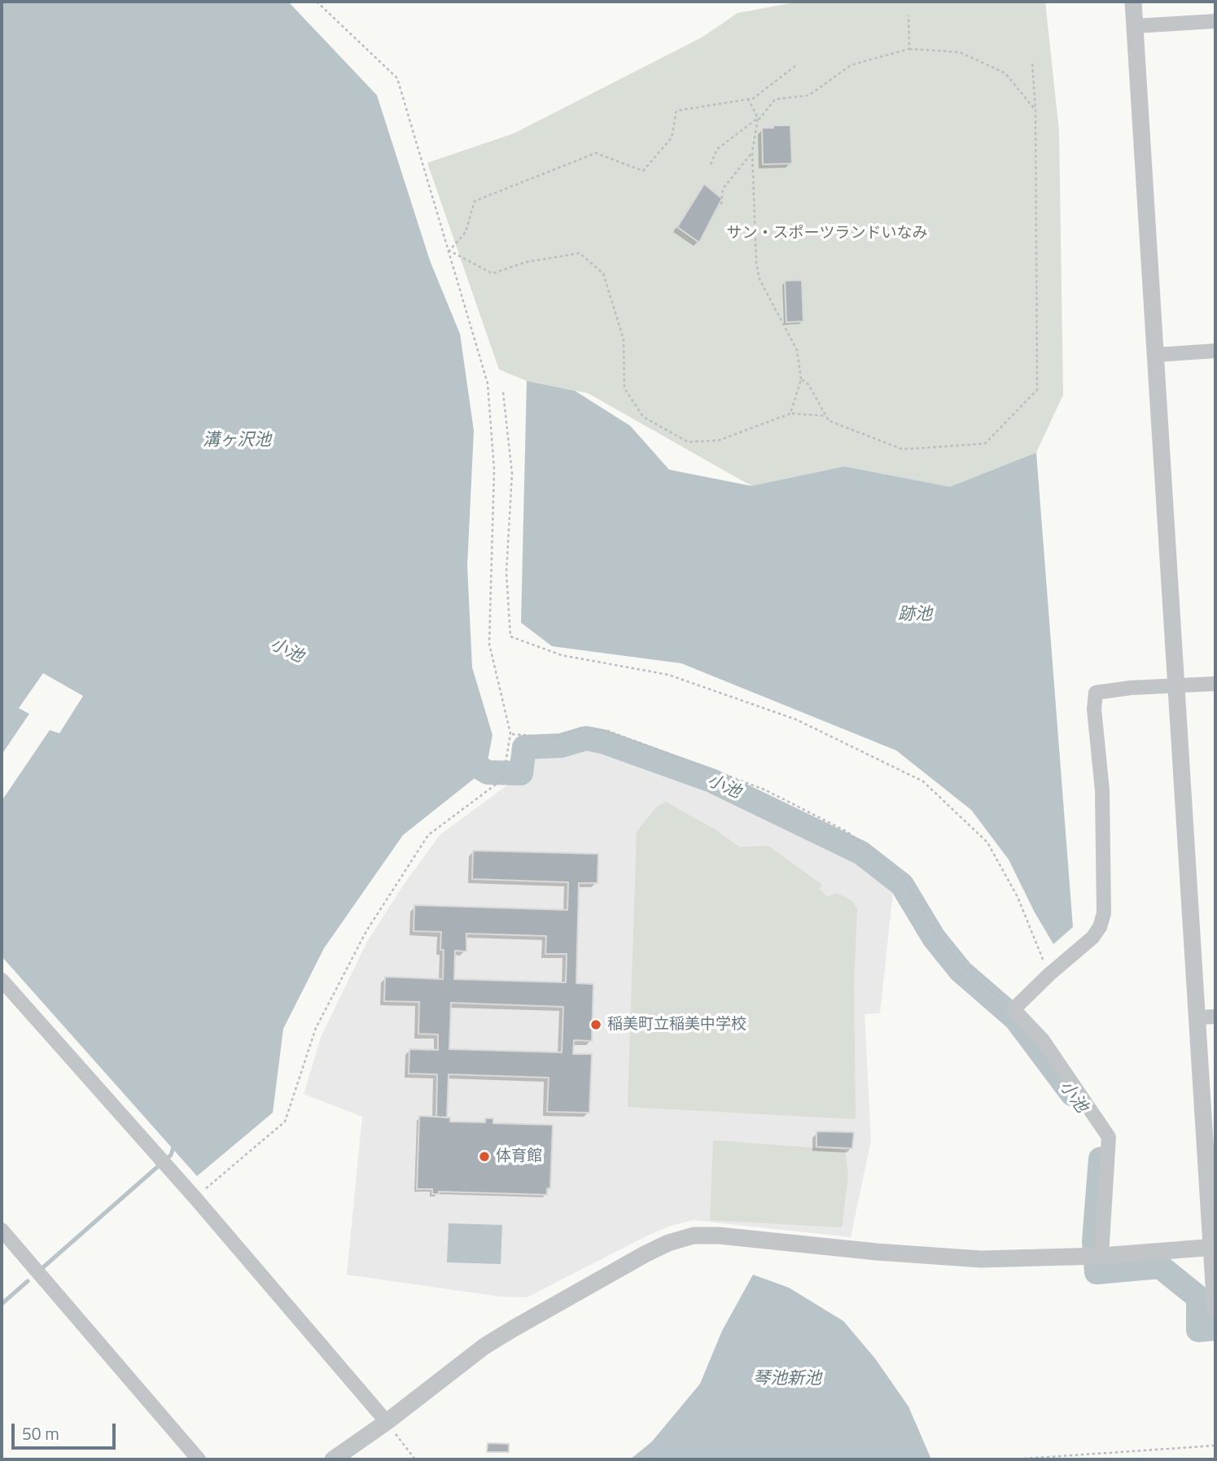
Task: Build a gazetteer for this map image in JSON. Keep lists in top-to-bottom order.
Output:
{
  "water": [
    "溝ヶ沢池",
    "跡池",
    "小池",
    "琴池新池"
  ],
  "parks": ["サン・スポーツランドいなみ"],
  "places": ["稲美町立稲美中学校", "体育館"],
  "scale_bar": "50 m"
}
